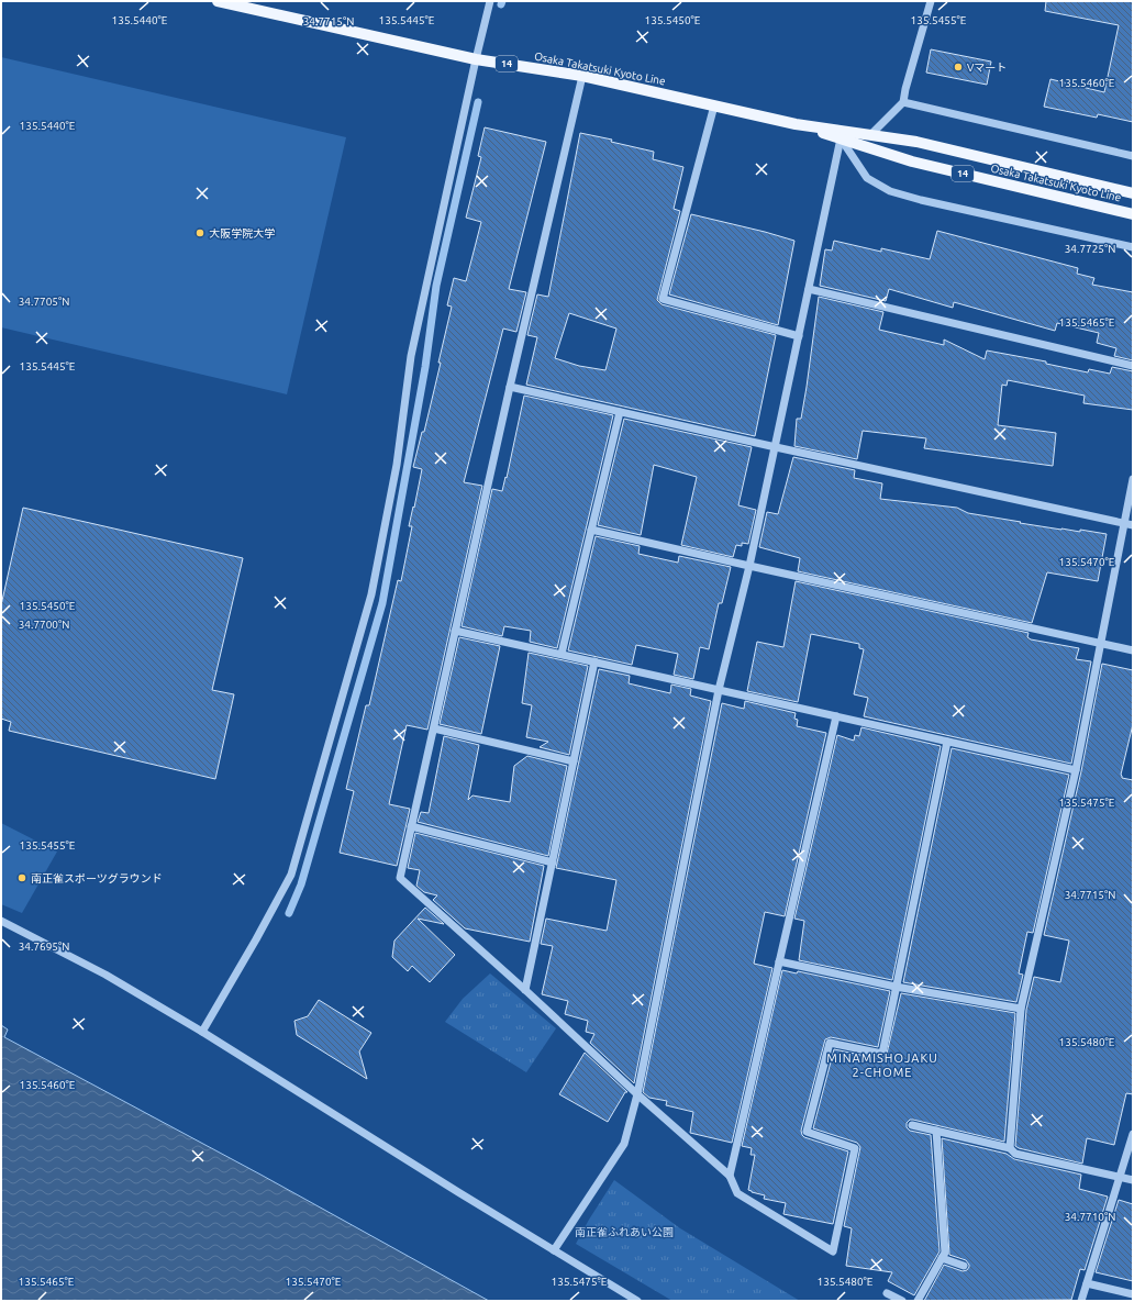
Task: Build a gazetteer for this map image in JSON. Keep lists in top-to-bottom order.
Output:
{
  "streets": {
    "main road": ["14", "Osaka Takatsuki Kyoto Line"]
  },
  "districts": ["MINAMISHOJAKU 2-CHOME"],
  "parks": ["南正雀ふれあい公園"],
  "places": ["Vマート", "大阪学院大学", "南正雀スポーツグラウンド"],
  "coordinates": [
    "135.5440°E",
    "135.5450°E",
    "135.5445°E",
    "135.5455°E",
    "34.7715°N",
    "135.5460°E",
    "34.7725°N",
    "34.7705°N",
    "135.5465°E",
    "135.5470°E",
    "34.7700°N",
    "135.5475°E",
    "34.7695°N",
    "135.5480°E",
    "34.7710°N"
  ]
}
